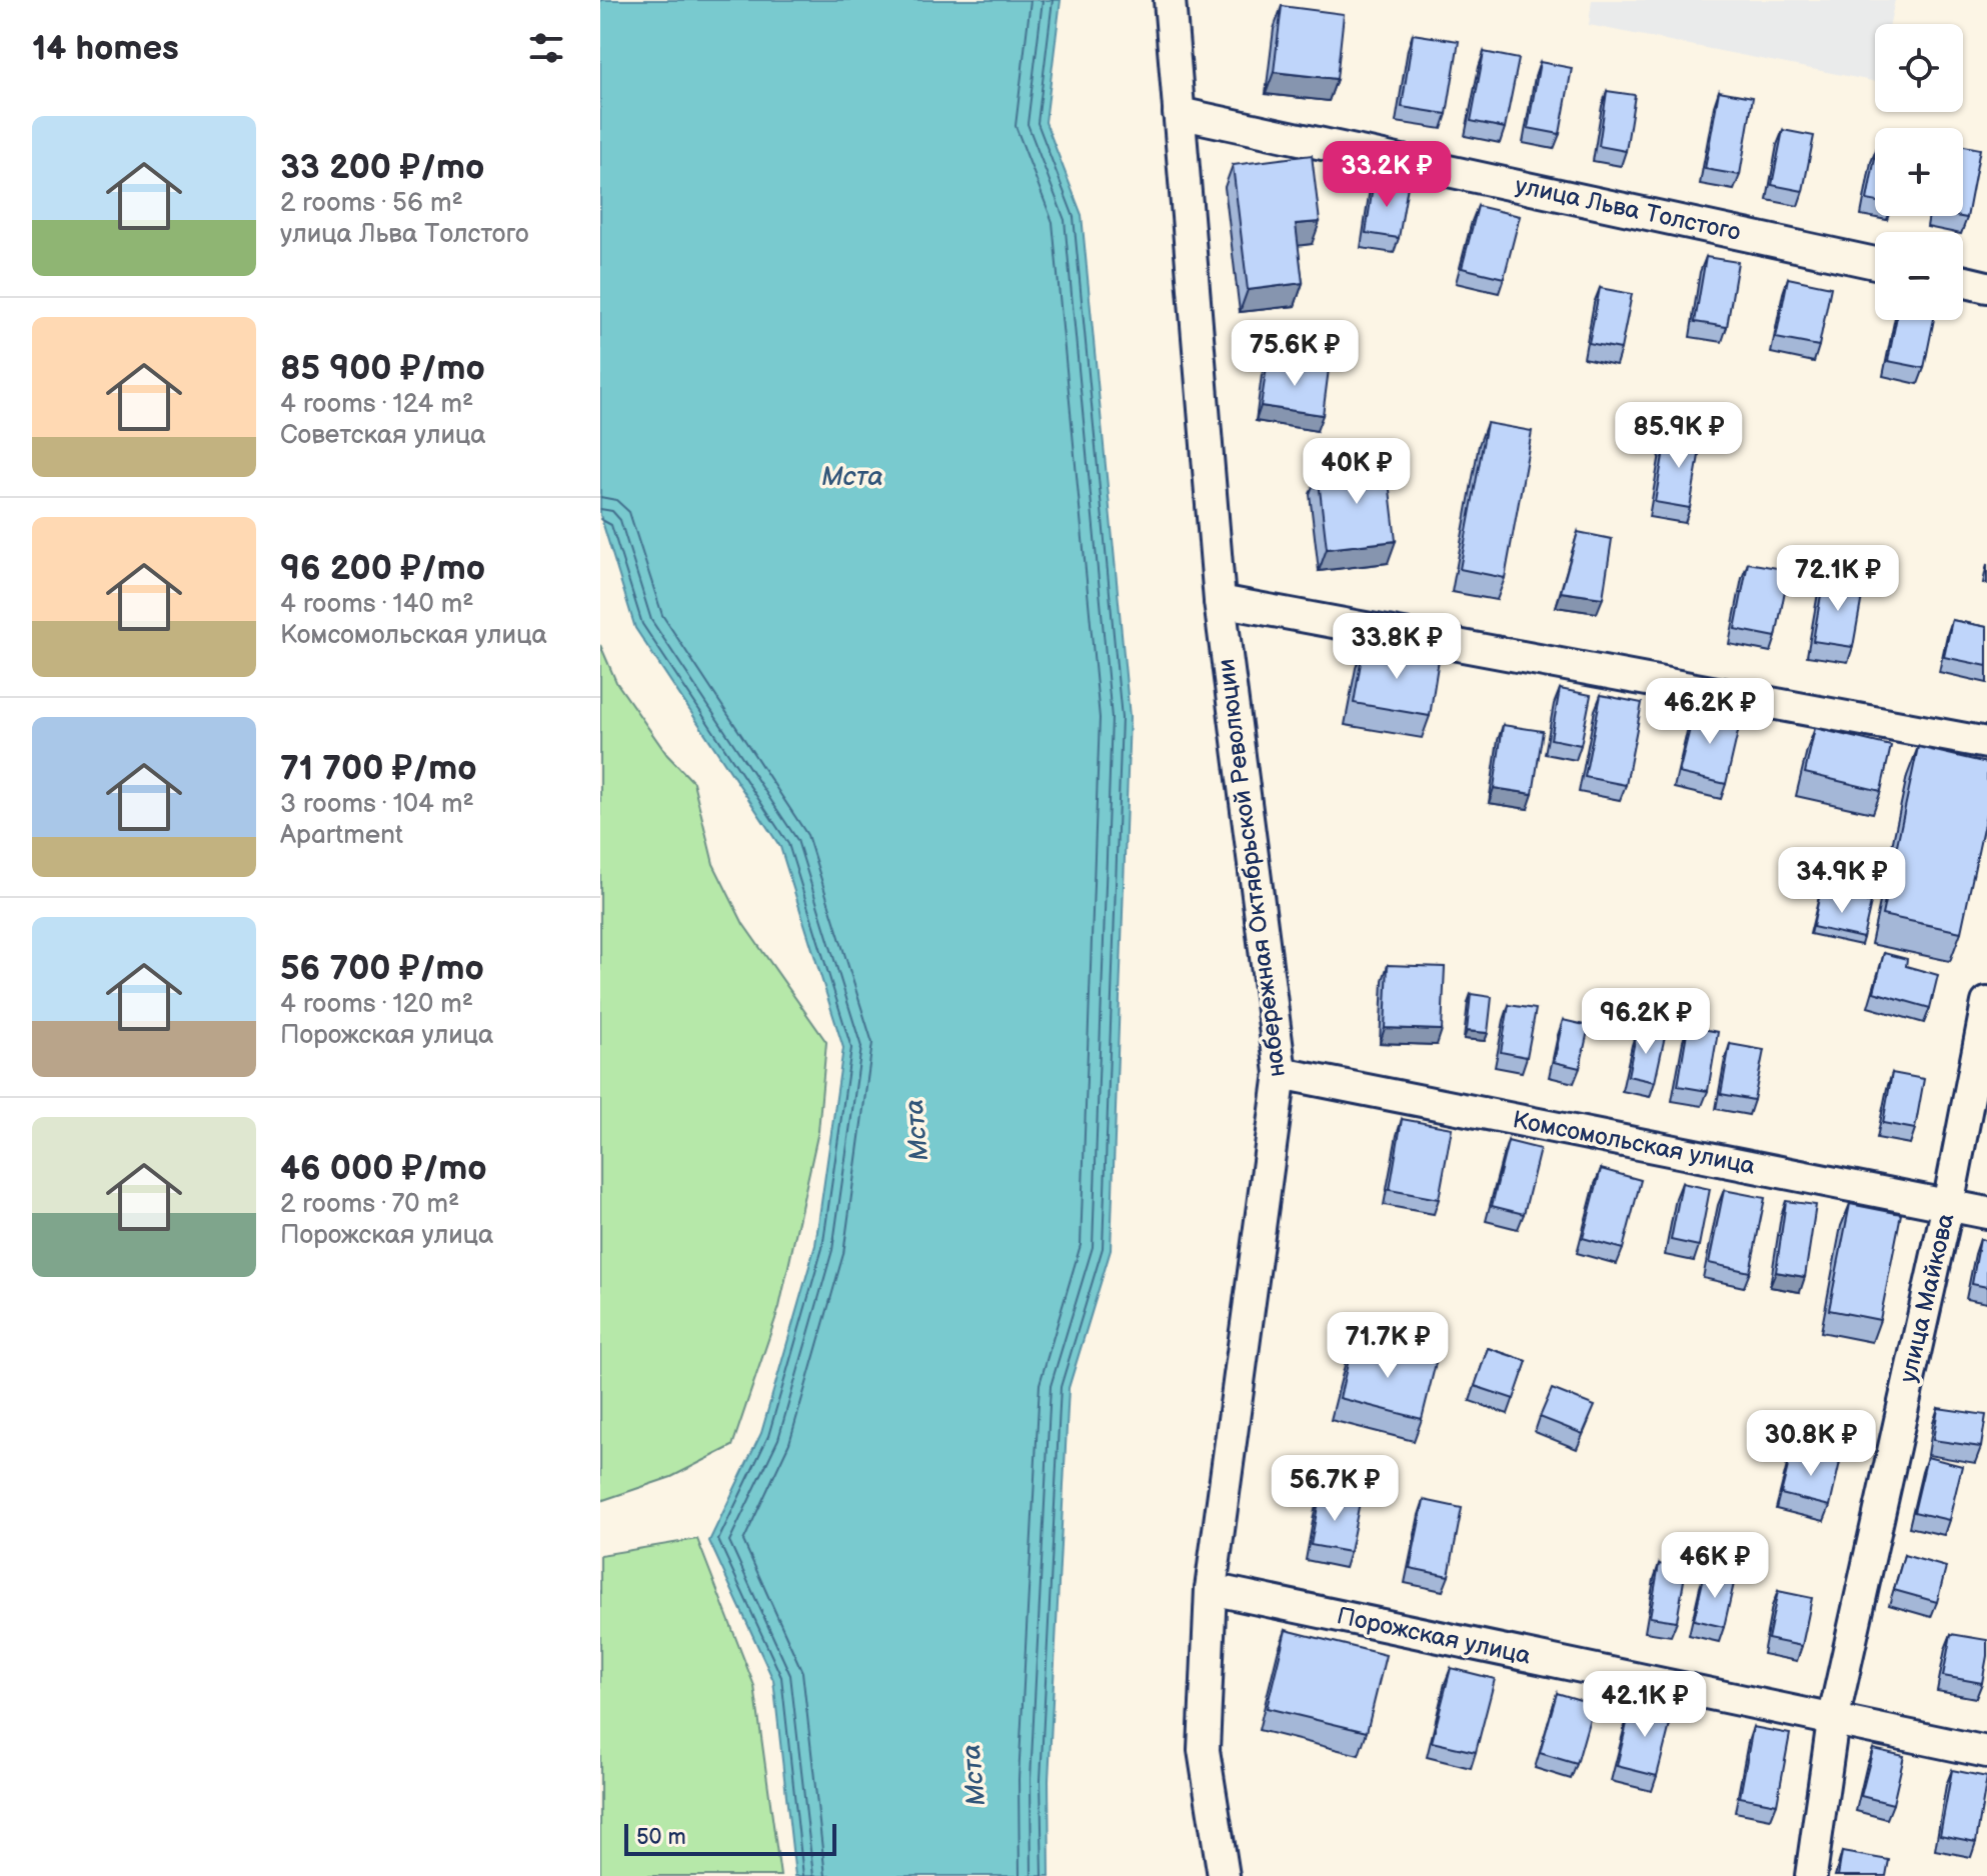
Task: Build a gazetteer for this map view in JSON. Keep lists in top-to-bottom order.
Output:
{
  "streets": {
    "street": [
      "улица Льва Толстого",
      "набережная Октябрьской Революции",
      "Комсомольская улица",
      "улица Майкова",
      "Порожская улица"
    ]
  },
  "crossings": [
    ["улица Льва Толстого", "набережная Октябрьской Революции"],
    ["набережная Октябрьской Революции", "Комсомольская улица"],
    ["набережная Октябрьской Революции", "Порожская улица"],
    ["Комсомольская улица", "улица Майкова"],
    ["улица Майкова", "Порожская улица"]
  ],
  "water": ["Мста"],
  "scale_bar": "50 m",
  "page": {
    "heading": "14 homes",
    "map_buttons": ["+", "−"],
    "list": [
      {
        "name": "33 200 ₽/mo",
        "note": "2 rooms · 56 m² · улица Льва Толстого"
      },
      {
        "name": "85 900 ₽/mo",
        "note": "4 rooms · 124 m² · Советская улица"
      },
      {
        "name": "96 200 ₽/mo",
        "note": "4 rooms · 140 m² · Комсомольская улица"
      },
      {
        "name": "71 700 ₽/mo",
        "note": "3 rooms · 104 m² · Apartment"
      },
      {
        "name": "56 700 ₽/mo",
        "note": "4 rooms · 120 m² · Порожская улица"
      },
      {
        "name": "46 000 ₽/mo",
        "note": "2 rooms · 70 m² · Порожская улица"
      }
    ],
    "price": [
      "33.2K ₽",
      "75.6K ₽",
      "85.9K ₽",
      "40K ₽",
      "72.1K ₽",
      "33.8K ₽",
      "46.2K ₽",
      "34.9K ₽",
      "96.2K ₽",
      "71.7K ₽",
      "30.8K ₽",
      "56.7K ₽",
      "46K ₽",
      "42.1K ₽"
    ],
    "scale": "50 m"
  }
}
